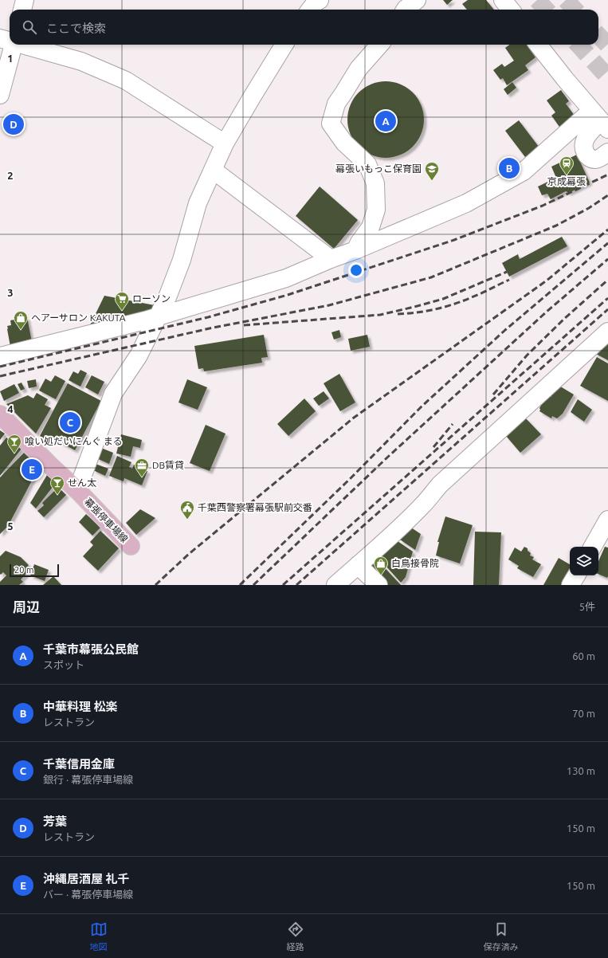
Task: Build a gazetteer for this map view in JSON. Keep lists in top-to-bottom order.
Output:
{
  "streets": {
    "main road": ["幕張停車場線"]
  },
  "places": {
    "station": ["京成幕張"],
    "school or university": ["幕張いもっこ保育園"],
    "supermarket": ["ローソン"],
    "shop": ["ヘアーサロン KAKUTA", "白鳥接骨院"],
    "bar": ["喰い処だいにんぐ まる", "せん太"],
    "office": ["DB賃貸"],
    "public building": ["千葉西警察署幕張駅前交番"]
  },
  "scale_bar": "20 m",
  "page": {
    "search": "ここで検索",
    "pins": [
      "A",
      "D",
      "B",
      "C",
      "E"
    ],
    "scale": "20 m",
    "heading": ["周辺", "5件"],
    "list": [
      {
        "mark": "A",
        "name": "千葉市幕張公民館",
        "note": "スポット",
        "value": "60 m"
      },
      {
        "mark": "B",
        "name": "中華料理 松楽",
        "note": "レストラン",
        "value": "70 m"
      },
      {
        "mark": "C",
        "name": "千葉信用金庫",
        "note": "銀行 · 幕張停車場線",
        "value": "130 m"
      },
      {
        "mark": "D",
        "name": "芳葉",
        "note": "レストラン",
        "value": "150 m"
      },
      {
        "mark": "E",
        "name": "沖縄居酒屋 礼千",
        "note": "バー · 幕張停車場線",
        "value": "150 m"
      }
    ],
    "nav": ["地図", "経路", "保存済み"]
  },
  "grid": {
    "rows": [
      "1",
      "2",
      "3",
      "4",
      "5"
    ]
  }
}
